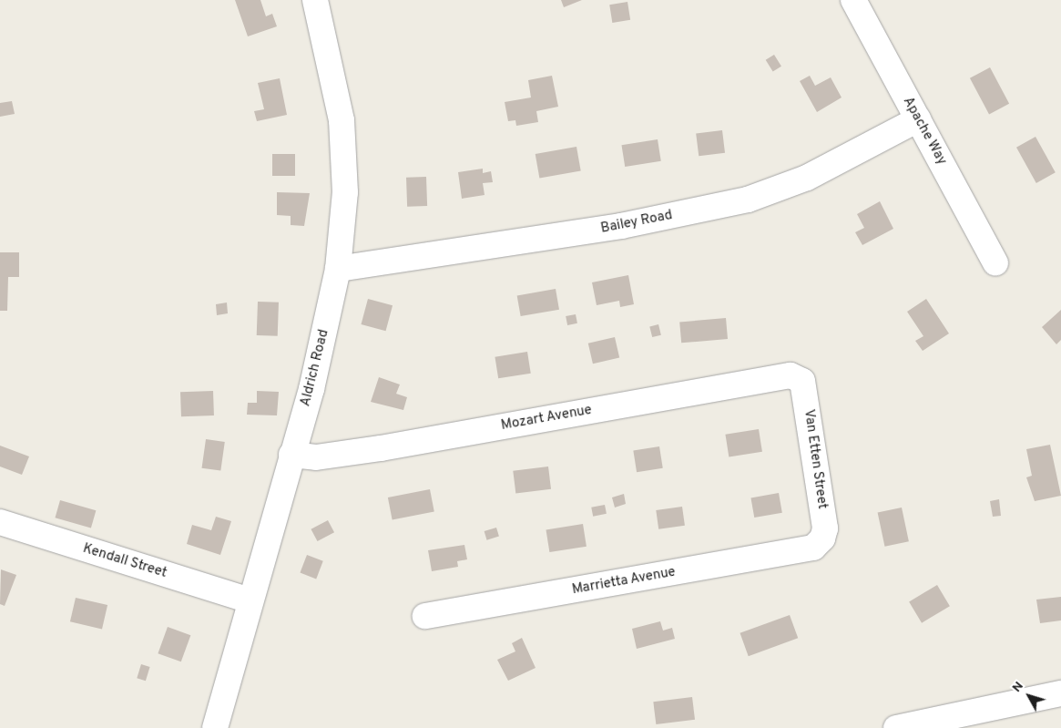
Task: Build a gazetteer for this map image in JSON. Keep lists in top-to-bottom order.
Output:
{
  "streets": {
    "street": [
      "Apache Way",
      "Bailey Road",
      "Aldrich Road",
      "Mozart Avenue",
      "Van Etten Street",
      "Kendall Street",
      "Marrietta Avenue"
    ]
  },
  "crossings": [
    ["Apache Way", "Bailey Road"],
    ["Bailey Road", "Aldrich Road"],
    ["Aldrich Road", "Mozart Avenue"],
    ["Aldrich Road", "Kendall Street"],
    ["Mozart Avenue", "Van Etten Street"],
    ["Van Etten Street", "Marrietta Avenue"]
  ],
  "north": "top left"
}
